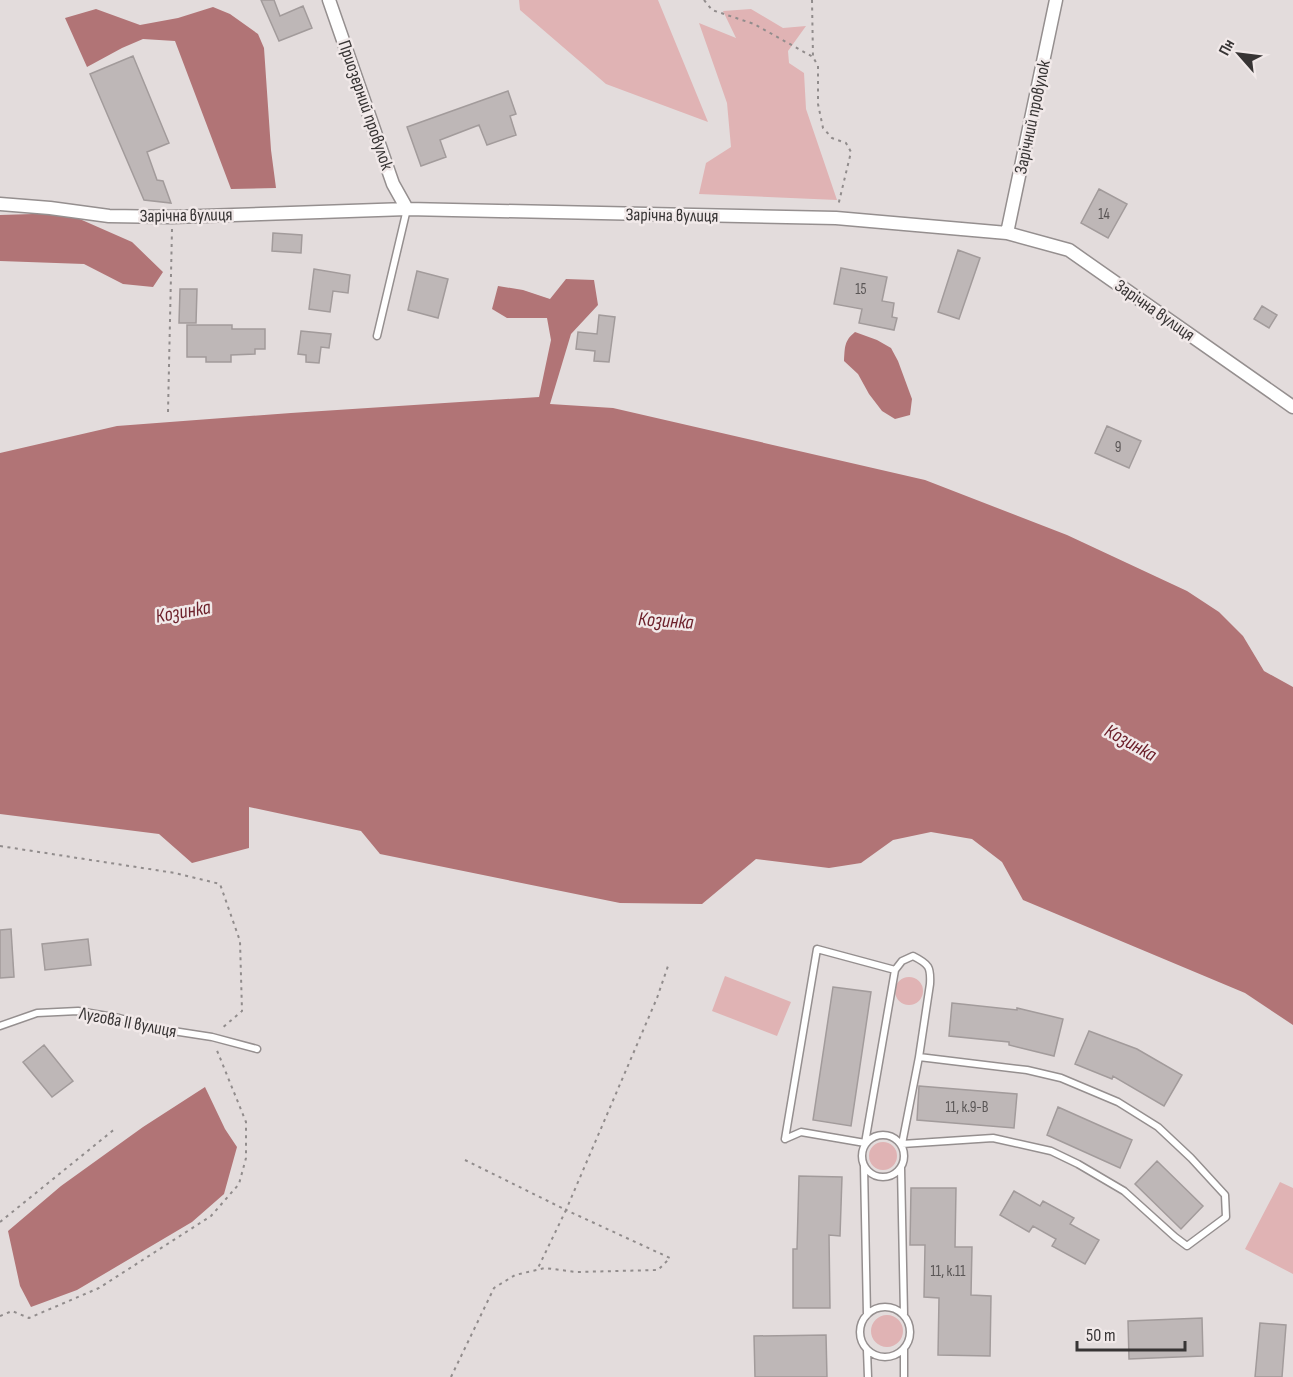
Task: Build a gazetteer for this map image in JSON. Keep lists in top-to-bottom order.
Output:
{
  "streets": {
    "street": ["Приозерний провулок", "Зарічний провулок", "Зарічна вулиця"],
    "lane": ["Лугова II вулиця"]
  },
  "crossings": [
    ["Приозерний провулок", "Зарічна вулиця"],
    ["Зарічний провулок", "Зарічна вулиця"]
  ],
  "water": ["Козинка"],
  "house_numbers": [
    "14",
    "15",
    "9",
    "11, к.9-В",
    "11, к.11"
  ],
  "scale_bar": "50 m",
  "north": "top left"
}
